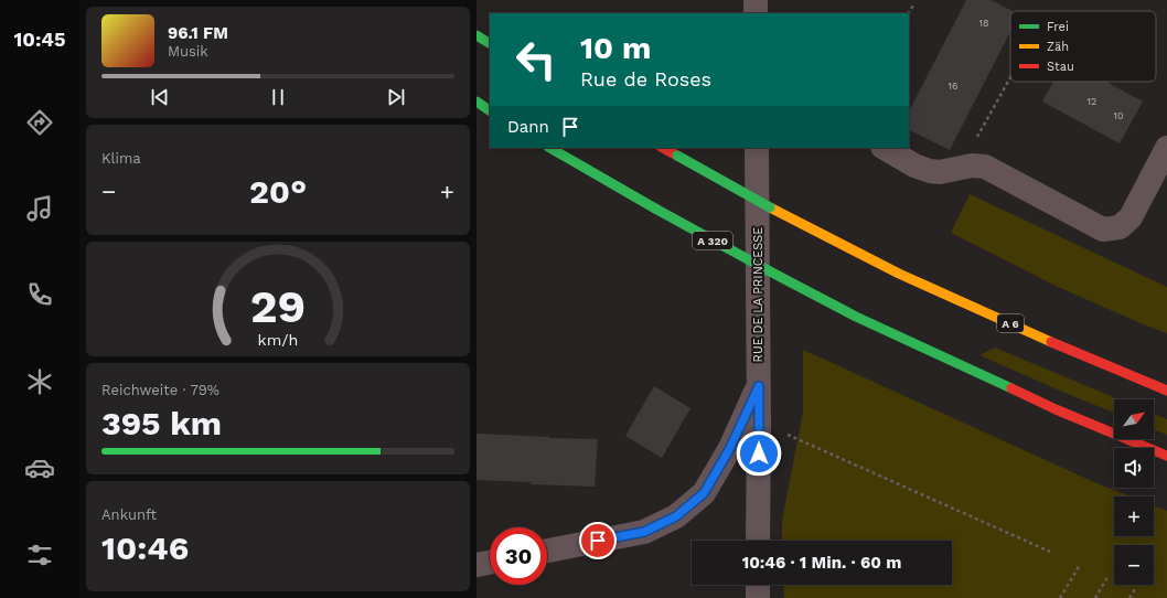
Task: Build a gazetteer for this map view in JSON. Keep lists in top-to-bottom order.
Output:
{
  "streets": {
    "highway": ["A 320", "A 6"],
    "street": ["RUE DE LA PRINCESSE"]
  },
  "house_numbers": [
    "18",
    "16",
    "12",
    "10"
  ],
  "legend": ["Frei", "Zäh", "Stau"],
  "north": "top right",
  "page": {
    "tabs": "10:45",
    "turn": ["10 m", "Rue de Roses"],
    "song": ["96.1 FM", "Musik"],
    "then": "Dann",
    "tile": [
      "Klima",
      ["Reichweite · 79%", "395 km"],
      ["Ankunft", "10:46"]
    ],
    "heat": ["−", "20°", "+"],
    "map_buttons": ["+", "−"],
    "limit": "30",
    "trip": "10:46 · 1 Min. · 60 m",
    "gauge": ["29", "km/h"]
  }
}
